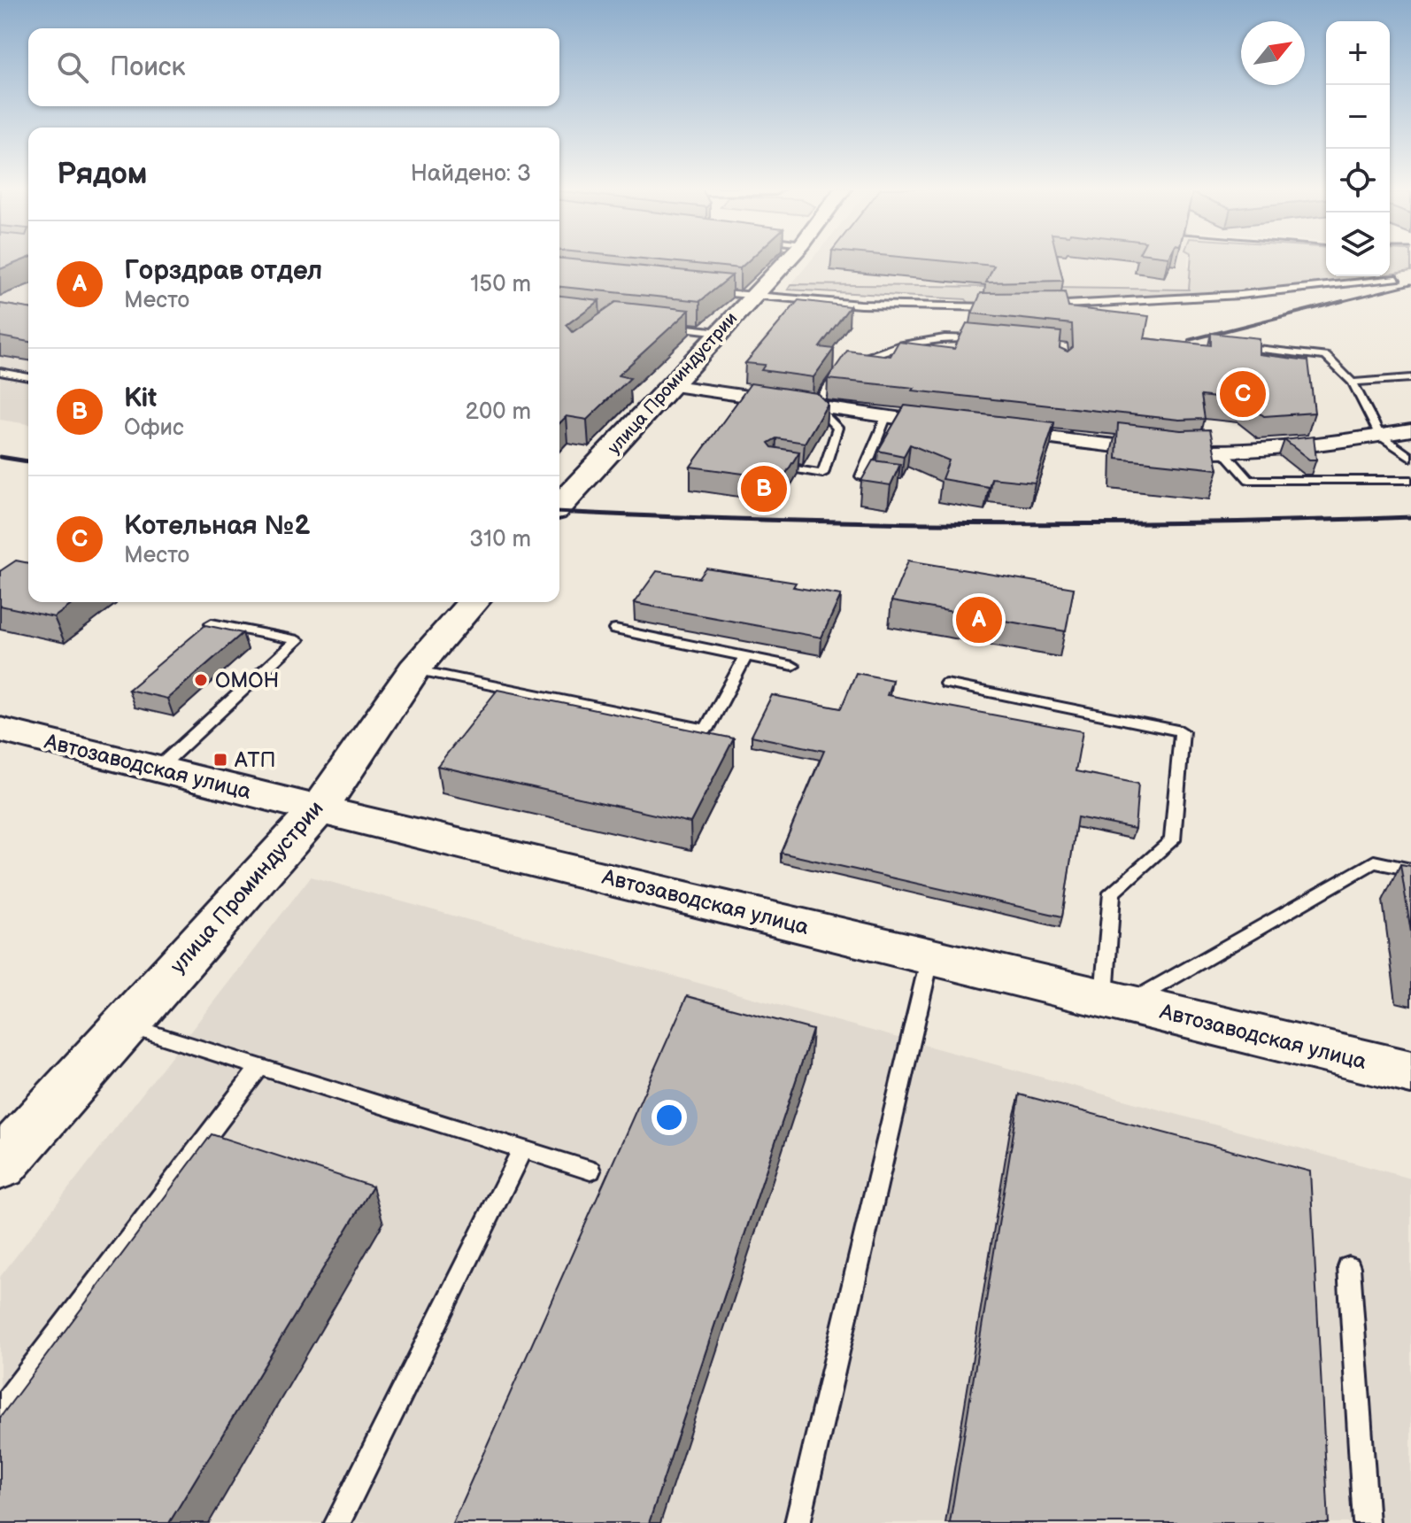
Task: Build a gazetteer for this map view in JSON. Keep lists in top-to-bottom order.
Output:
{
  "streets": {
    "main road": ["улица Проминдустрии", "Автозаводская улица"]
  },
  "crossings": [
    ["улица Проминдустрии", "Автозаводская улица"]
  ],
  "places": {
    "other": ["ОМОН"],
    "transit": ["АТП"]
  },
  "north": "top right",
  "page": {
    "map_buttons": ["+", "−"],
    "search": "Поиск",
    "heading": ["Рядом", "Найдено: 3"],
    "list": [
      {
        "mark": "A",
        "name": "Горздрав отдел",
        "note": "Место",
        "value": "150 m"
      },
      {
        "mark": "B",
        "name": "Kit",
        "note": "Офис",
        "value": "200 m"
      },
      {
        "mark": "C",
        "name": "Котельная №2",
        "note": "Место",
        "value": "310 m"
      }
    ],
    "pins": ["C", "B", "A"]
  }
}
